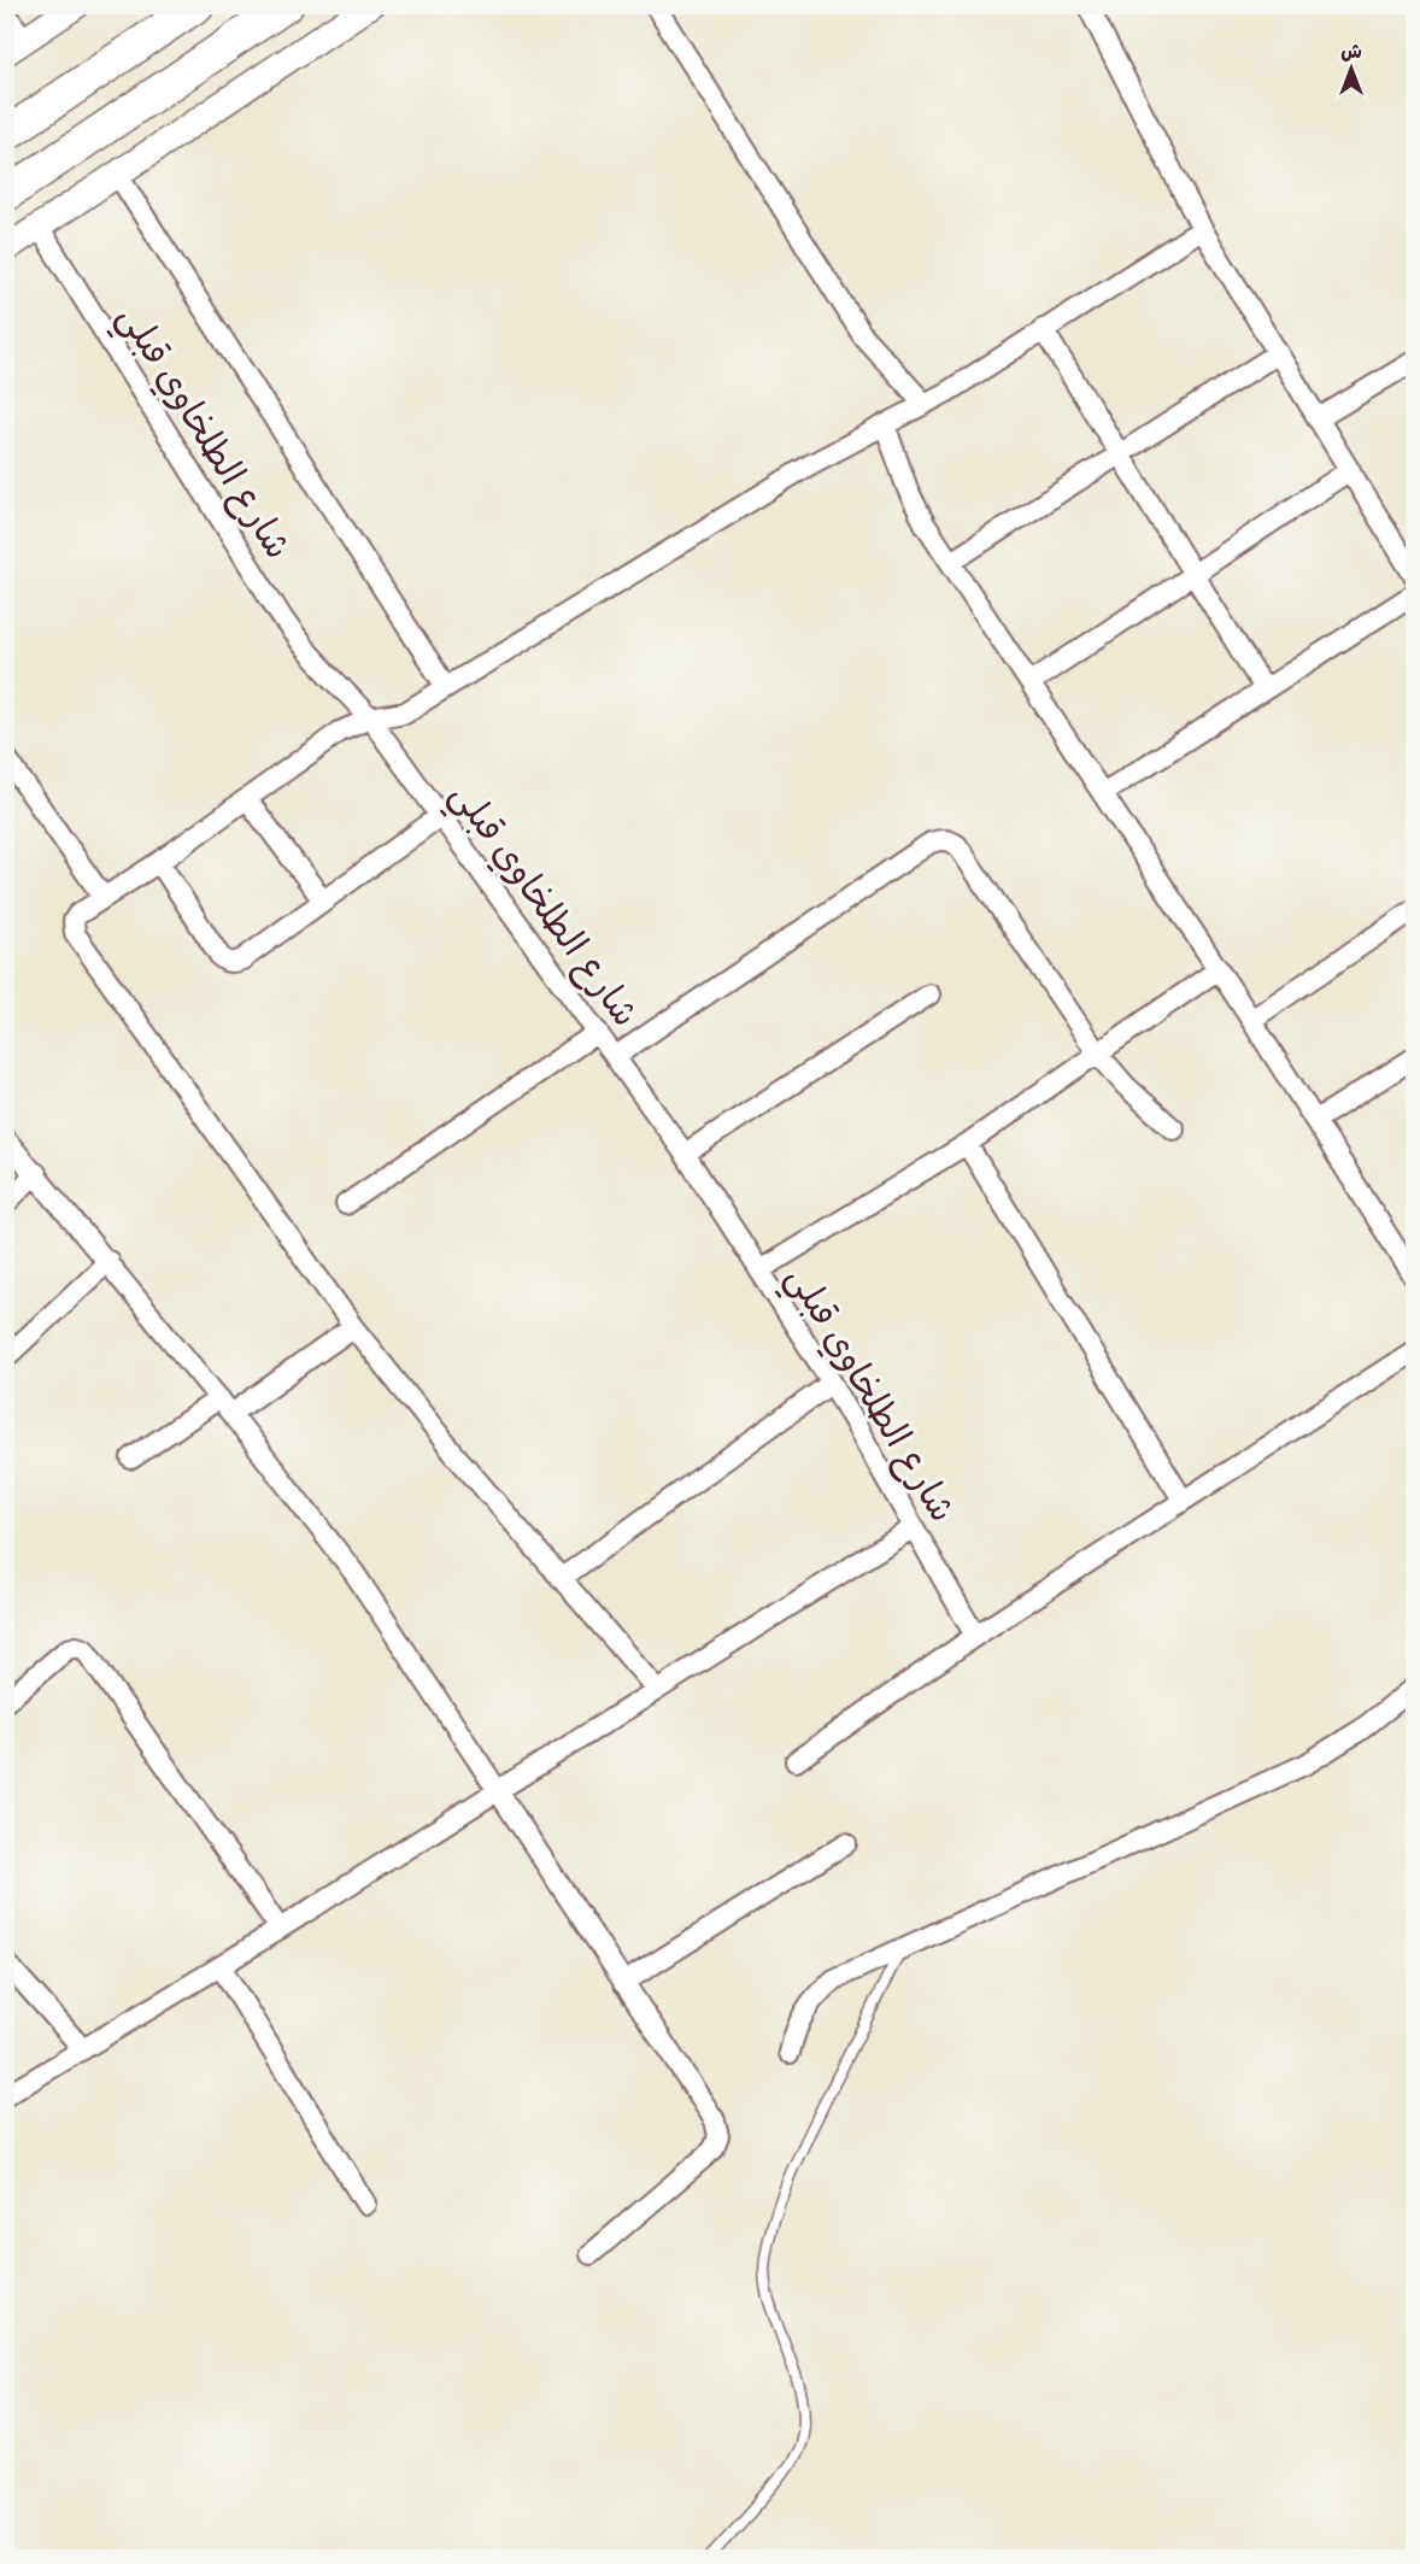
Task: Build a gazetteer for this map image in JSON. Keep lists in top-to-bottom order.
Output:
{
  "streets": {
    "street": ["شارع الطلخاوي قبلي"]
  },
  "north": "top"
}
